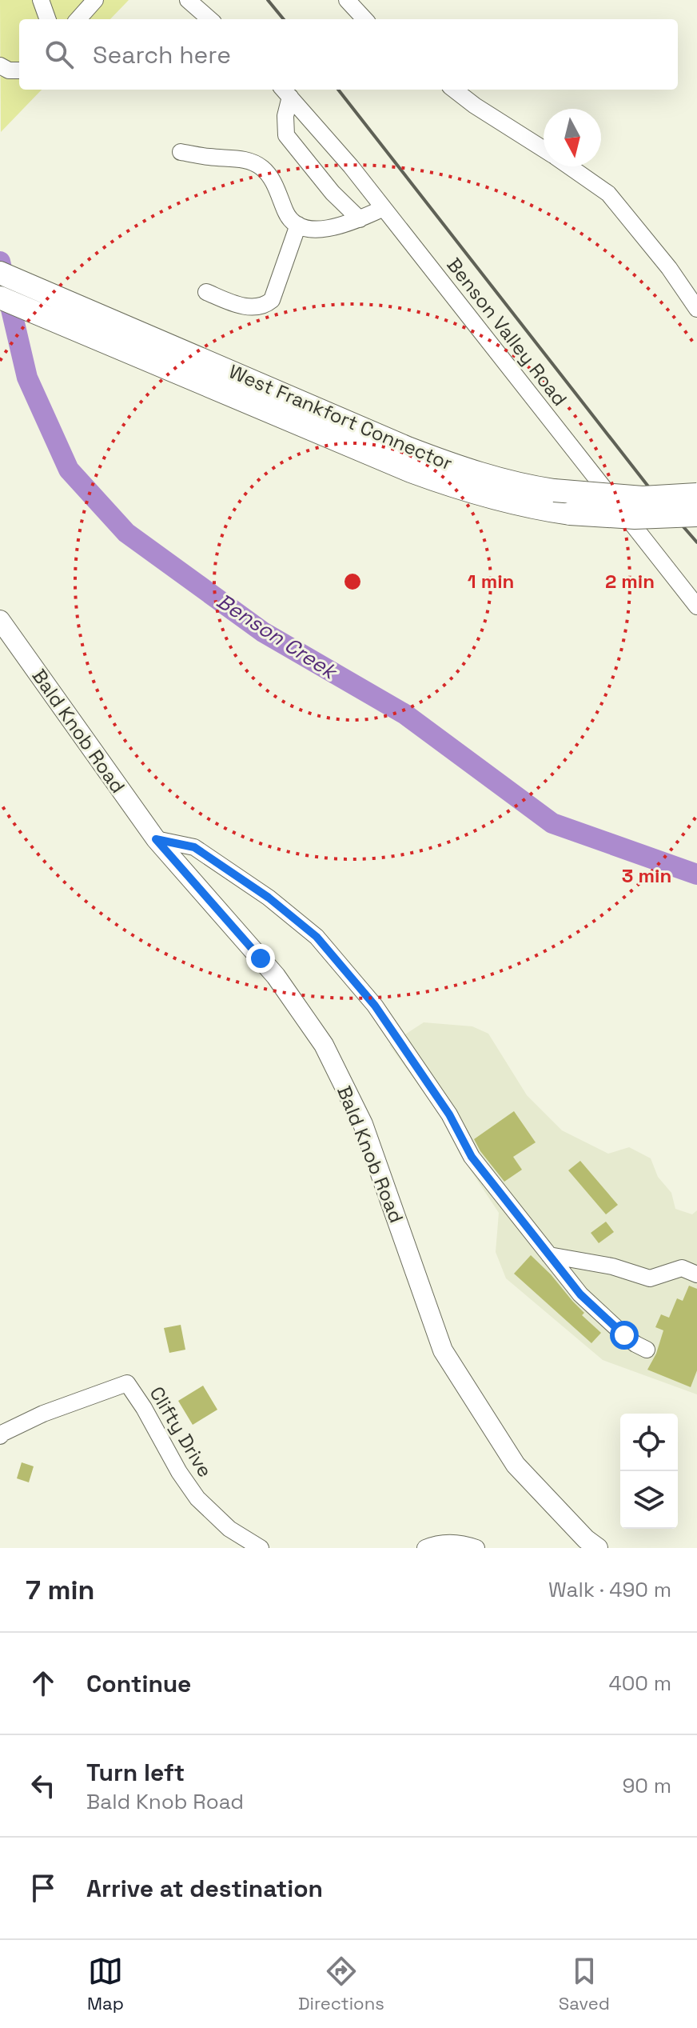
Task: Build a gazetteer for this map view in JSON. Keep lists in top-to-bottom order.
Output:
{
  "streets": {
    "highway": ["West Frankfort Connector"],
    "main road": ["Bald Knob Road"],
    "street": ["Benson Valley Road", "Clifty Drive"]
  },
  "water": ["Benson Creek"],
  "north": "bottom",
  "page": {
    "search": "Search here",
    "heading": ["7 min", "Walk · 490 m"],
    "list": [
      ["Continue", "400 m"],
      ["Turn left", "Bald Knob Road", "90 m"],
      "Arrive at destination"
    ],
    "nav": ["Map", "Directions", "Saved"]
  },
  "rings": ["1 min", "2 min", "3 min"]
}
